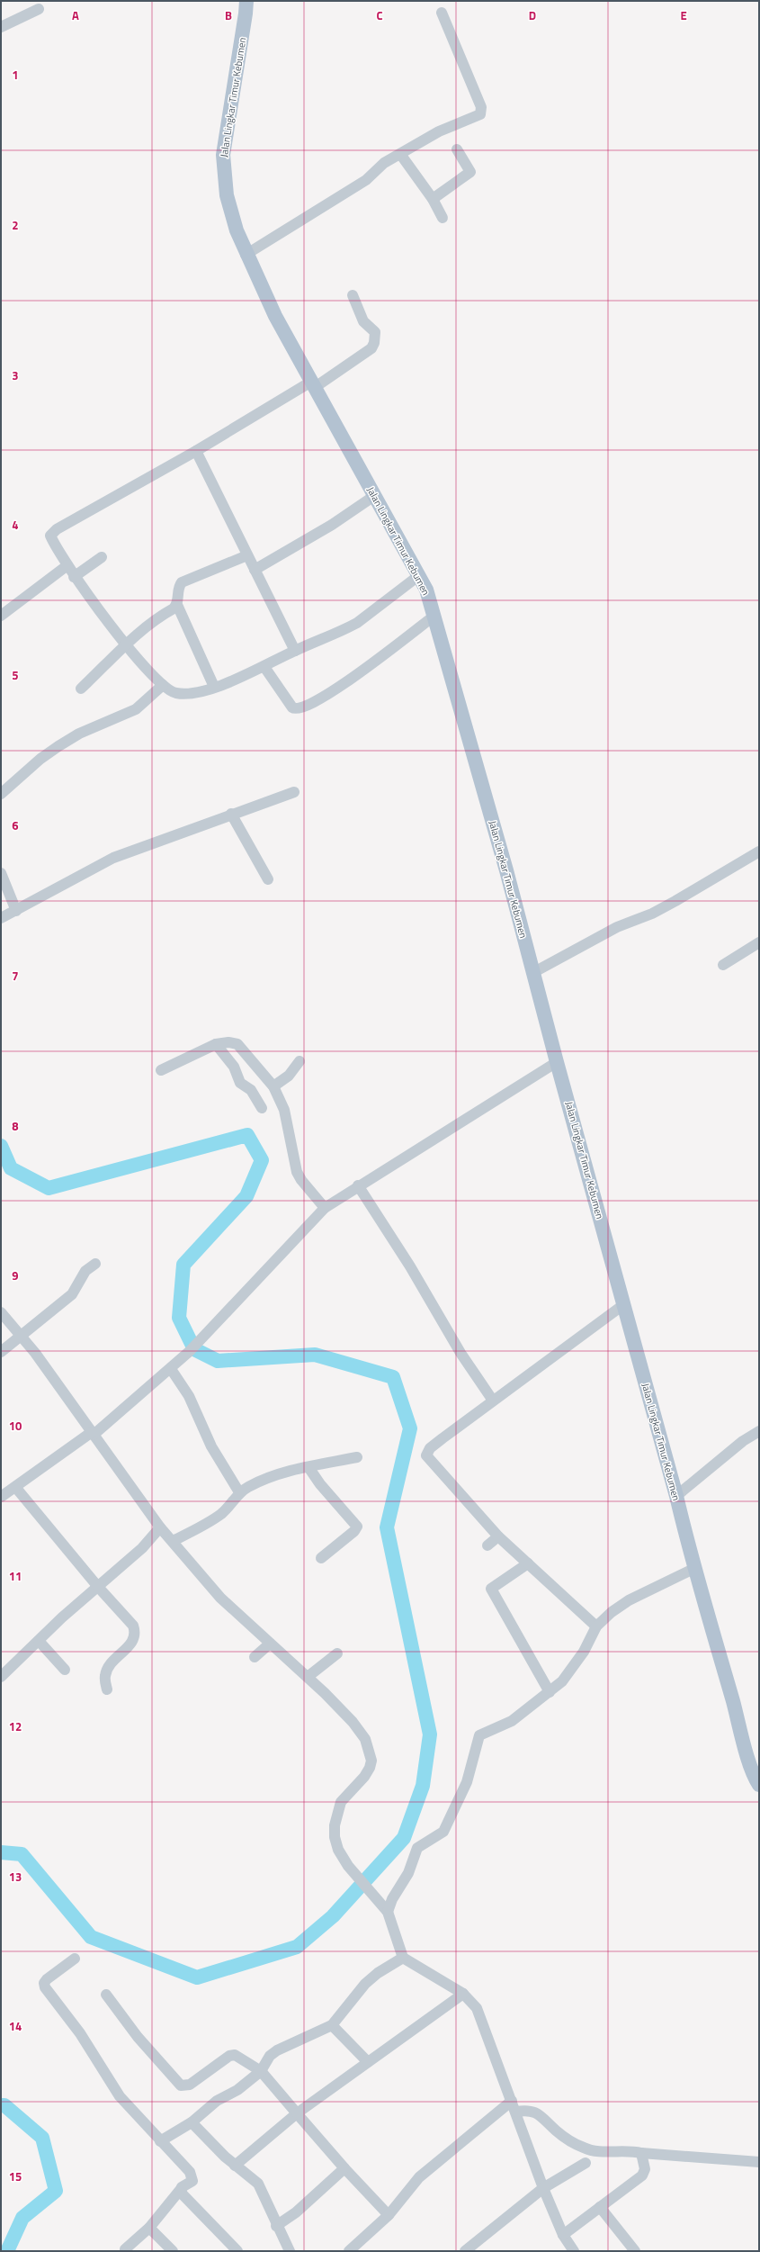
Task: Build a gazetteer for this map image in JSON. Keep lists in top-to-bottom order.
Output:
{
  "streets": {
    "main road": ["Jalan Lingkar Timur Kebumen"]
  },
  "grid": {
    "columns": [
      "A",
      "B",
      "C",
      "D",
      "E"
    ],
    "rows": [
      "1",
      "2",
      "3",
      "4",
      "5",
      "6",
      "7",
      "8",
      "9",
      "10",
      "11",
      "12",
      "13",
      "14",
      "15"
    ]
  }
}
